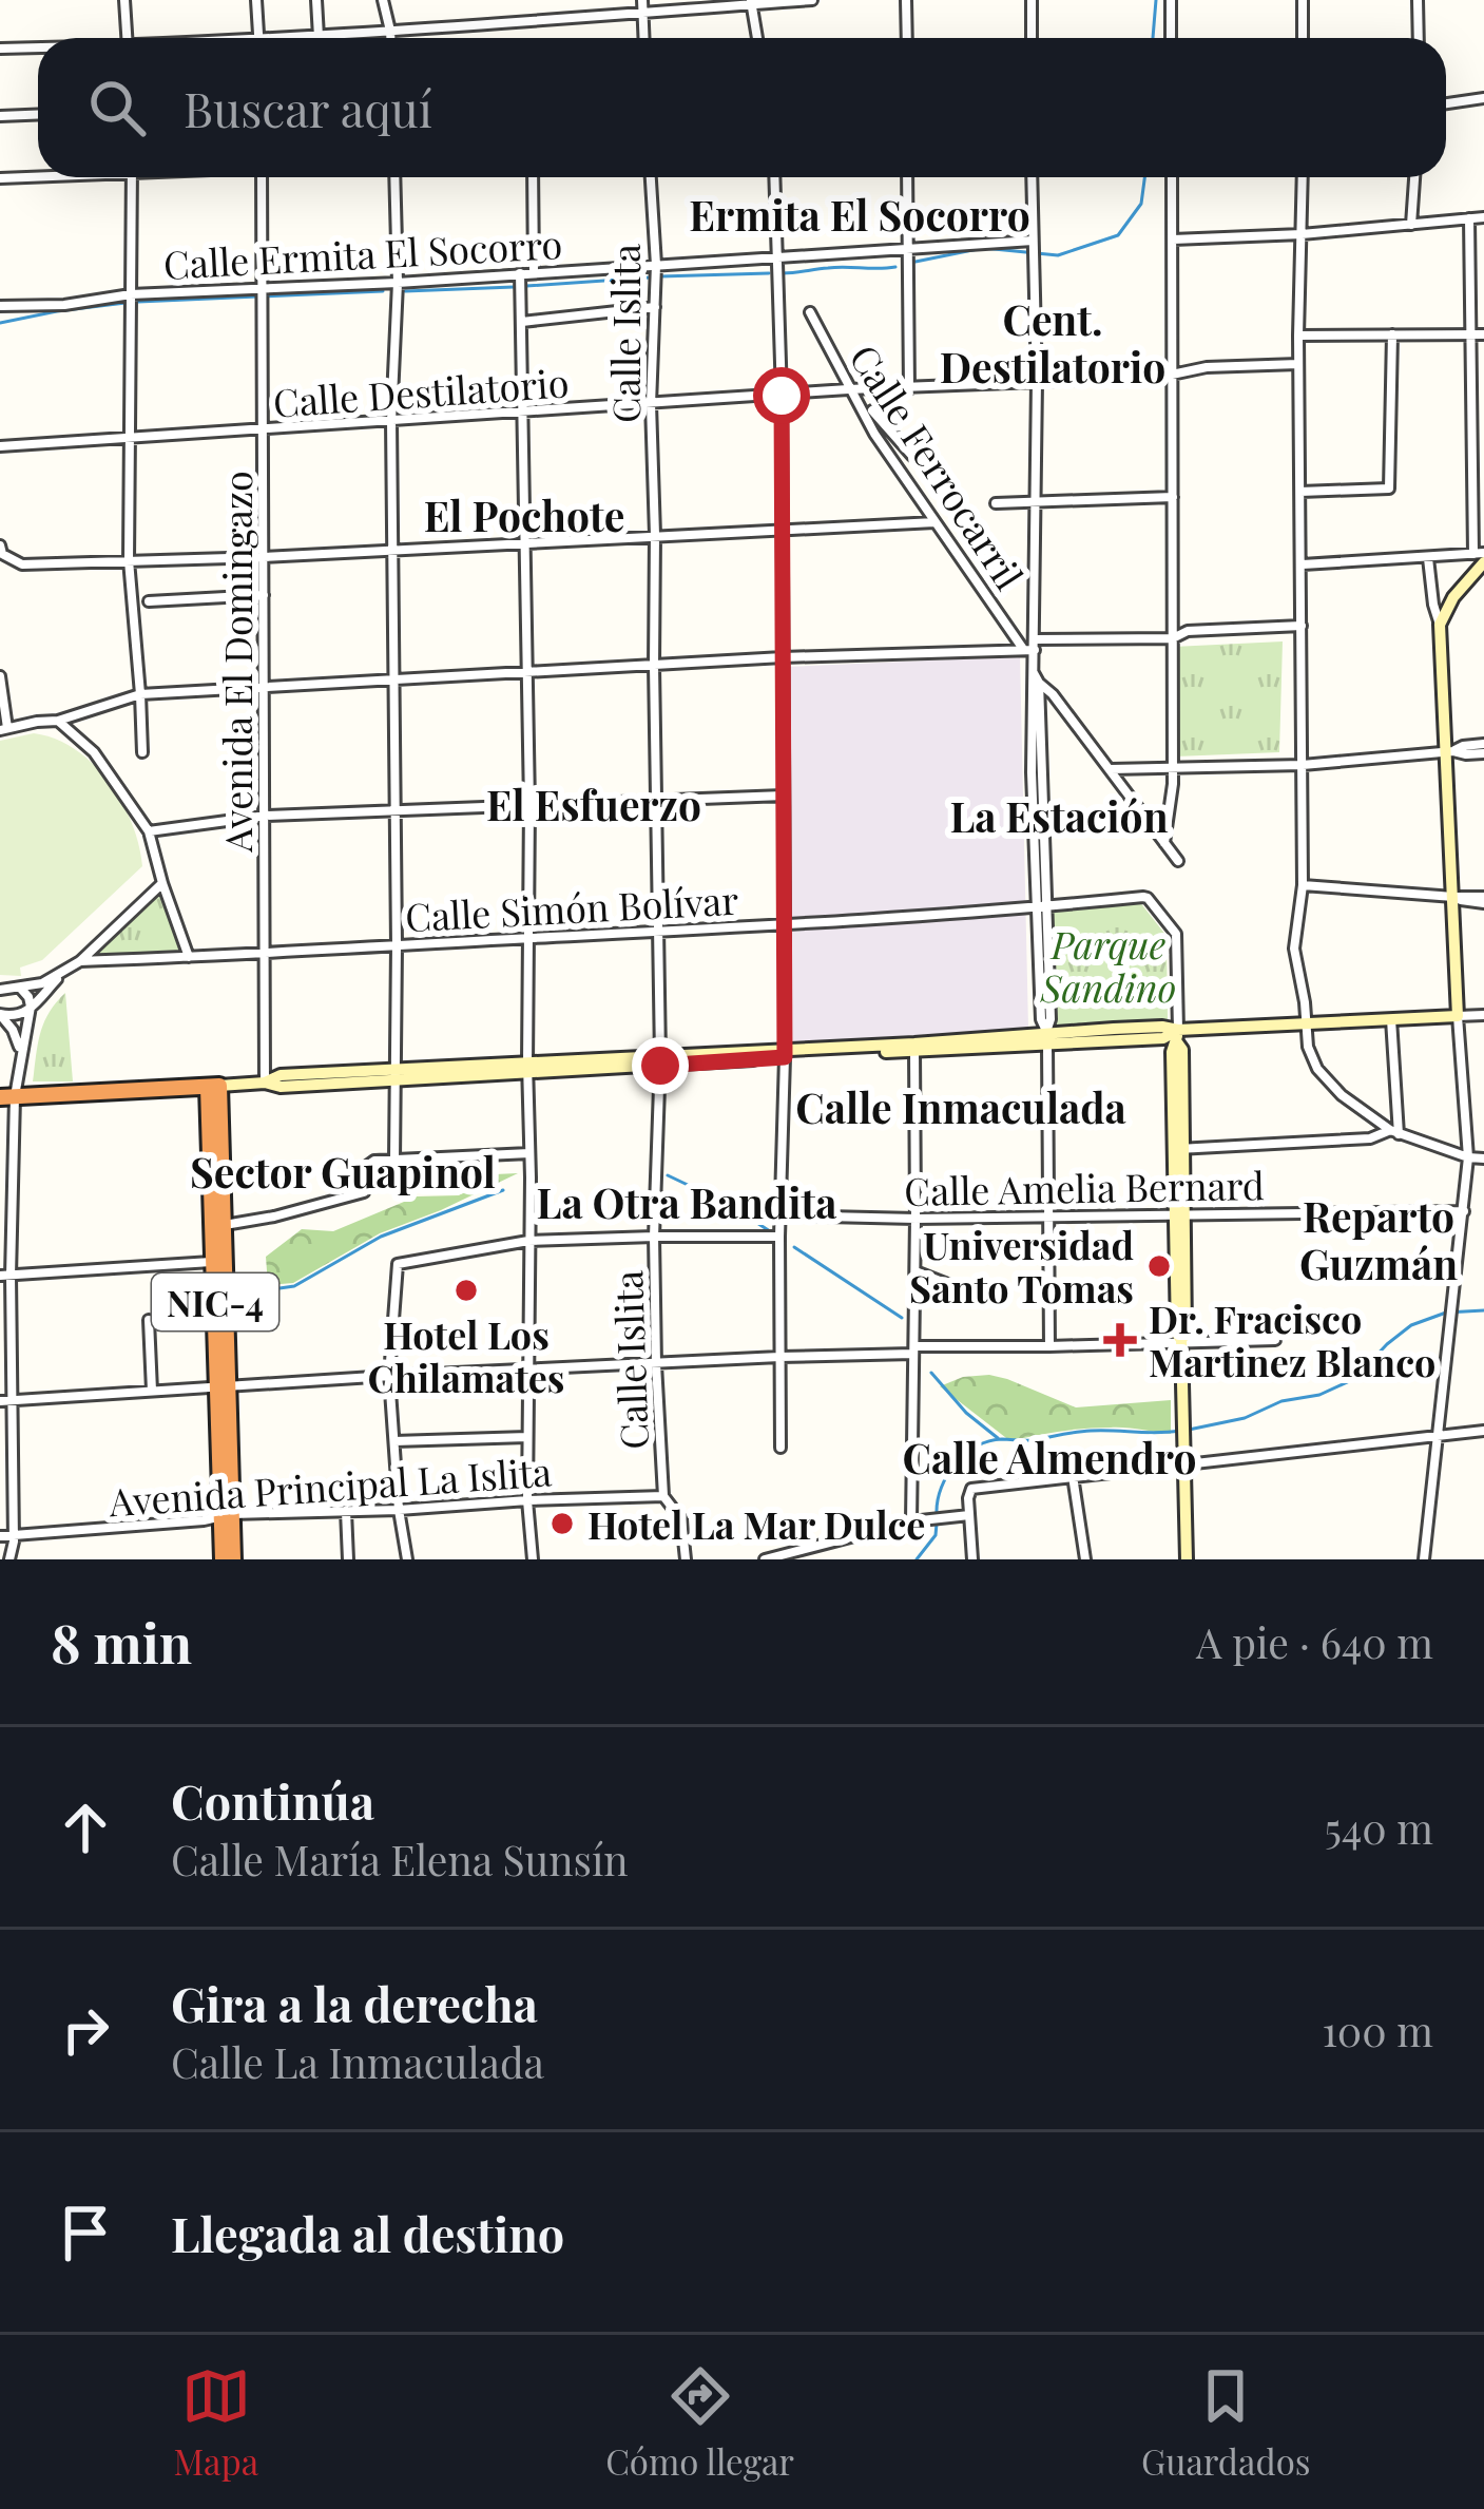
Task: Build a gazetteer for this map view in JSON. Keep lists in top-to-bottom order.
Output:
{
  "streets": {
    "highway": ["NIC-4"],
    "street": [
      "Calle Ermita El Socorro",
      "Calle Islita",
      "Calle Destilatorio",
      "Calle Ferrocarril",
      "Avenida El Domingazo",
      "Calle Simón Bolívar",
      "Calle Amelia Bernard",
      "Avenida Principal La Islita"
    ]
  },
  "crossings": [
    ["Calle Ermita El Socorro", "Calle Islita"],
    ["Calle Ermita El Socorro", "Avenida El Domingazo"],
    ["Calle Islita", "Calle Destilatorio"],
    ["Calle Islita", "Calle Simón Bolívar"],
    ["Calle Islita", "Avenida Principal La Islita"],
    ["Calle Destilatorio", "Calle Ferrocarril"],
    ["Calle Destilatorio", "Avenida El Domingazo"],
    ["Avenida El Domingazo", "Calle Simón Bolívar"],
    ["NIC-4", "Avenida Principal La Islita"]
  ],
  "districts": [
    "Ermita El Socorro",
    "Cent. Destilatorio",
    "El Pochote",
    "El Esfuerzo",
    "La Estación",
    "Calle Inmaculada",
    "Sector Guapinol",
    "La Otra Bandita",
    "Reparto Guzmán",
    "Calle Almendro"
  ],
  "parks": ["Parque Sandino"],
  "places": {
    "other": ["Universidad Santo Tomas", "Hotel Los Chilamates", "Hotel La Mar Dulce"],
    "health": ["Dr. Fracisco Martinez Blanco"]
  },
  "page": {
    "search": "Buscar aquí",
    "heading": ["8 min", "A pie · 640 m"],
    "list": [
      ["Continúa", "Calle María Elena Sunsín", "540 m"],
      ["Gira a la derecha", "Calle La Inmaculada", "100 m"],
      "Llegada al destino"
    ],
    "nav": ["Mapa", "Cómo llegar", "Guardados"]
  }
}
